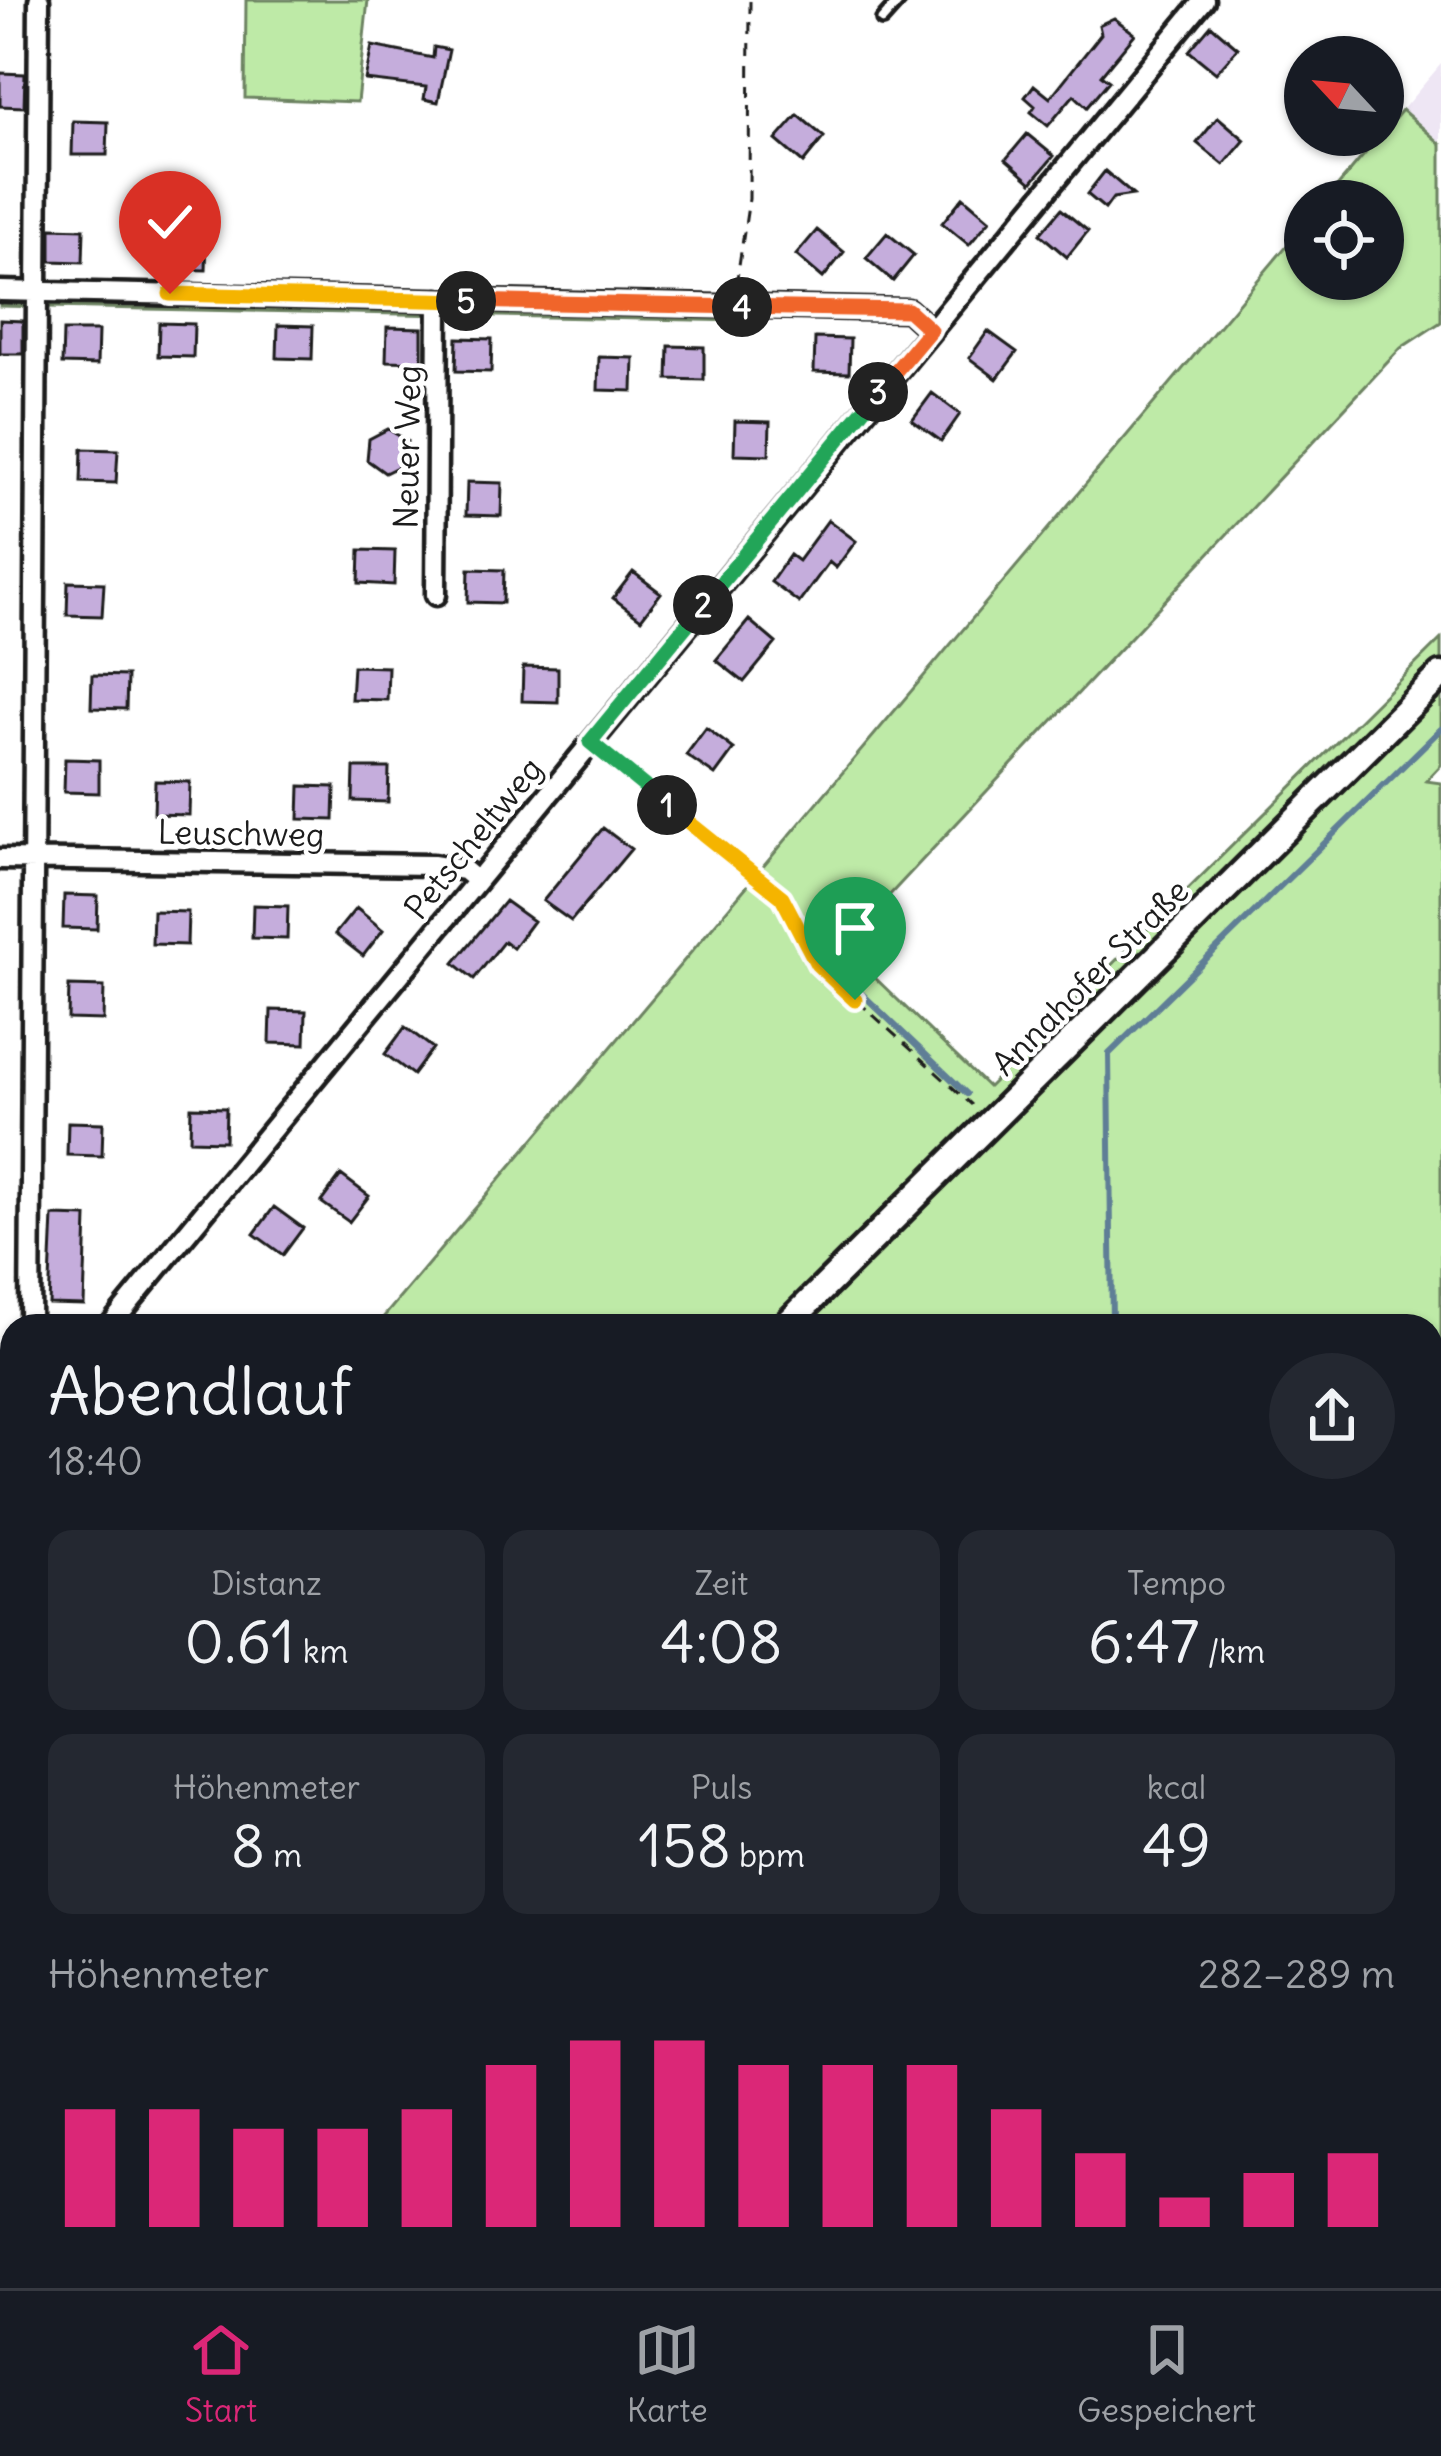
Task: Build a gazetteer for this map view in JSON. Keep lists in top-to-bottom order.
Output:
{
  "streets": {
    "street": [
      "Neuer Weg",
      "Leuschweg",
      "Petscheltweg",
      "Annahofer Straße"
    ]
  },
  "crossings": [
    ["Leuschweg", "Petscheltweg"]
  ],
  "north": "top left",
  "page": {
    "pins": [
      "5",
      "4",
      "3",
      "2",
      "1"
    ],
    "heading": ["Abendlauf", "18:40"],
    "stats": [
      ["Distanz", "0.61 km"],
      ["Zeit", "4:08"],
      ["Tempo", "6:47 /km"],
      ["Höhenmeter", "8 m"],
      ["Puls", "158 bpm"],
      ["kcal", "49"]
    ],
    "chart": ["Höhenmeter", "282–289 m"],
    "tabs": ["Start", "Karte", "Gespeichert"]
  }
}
